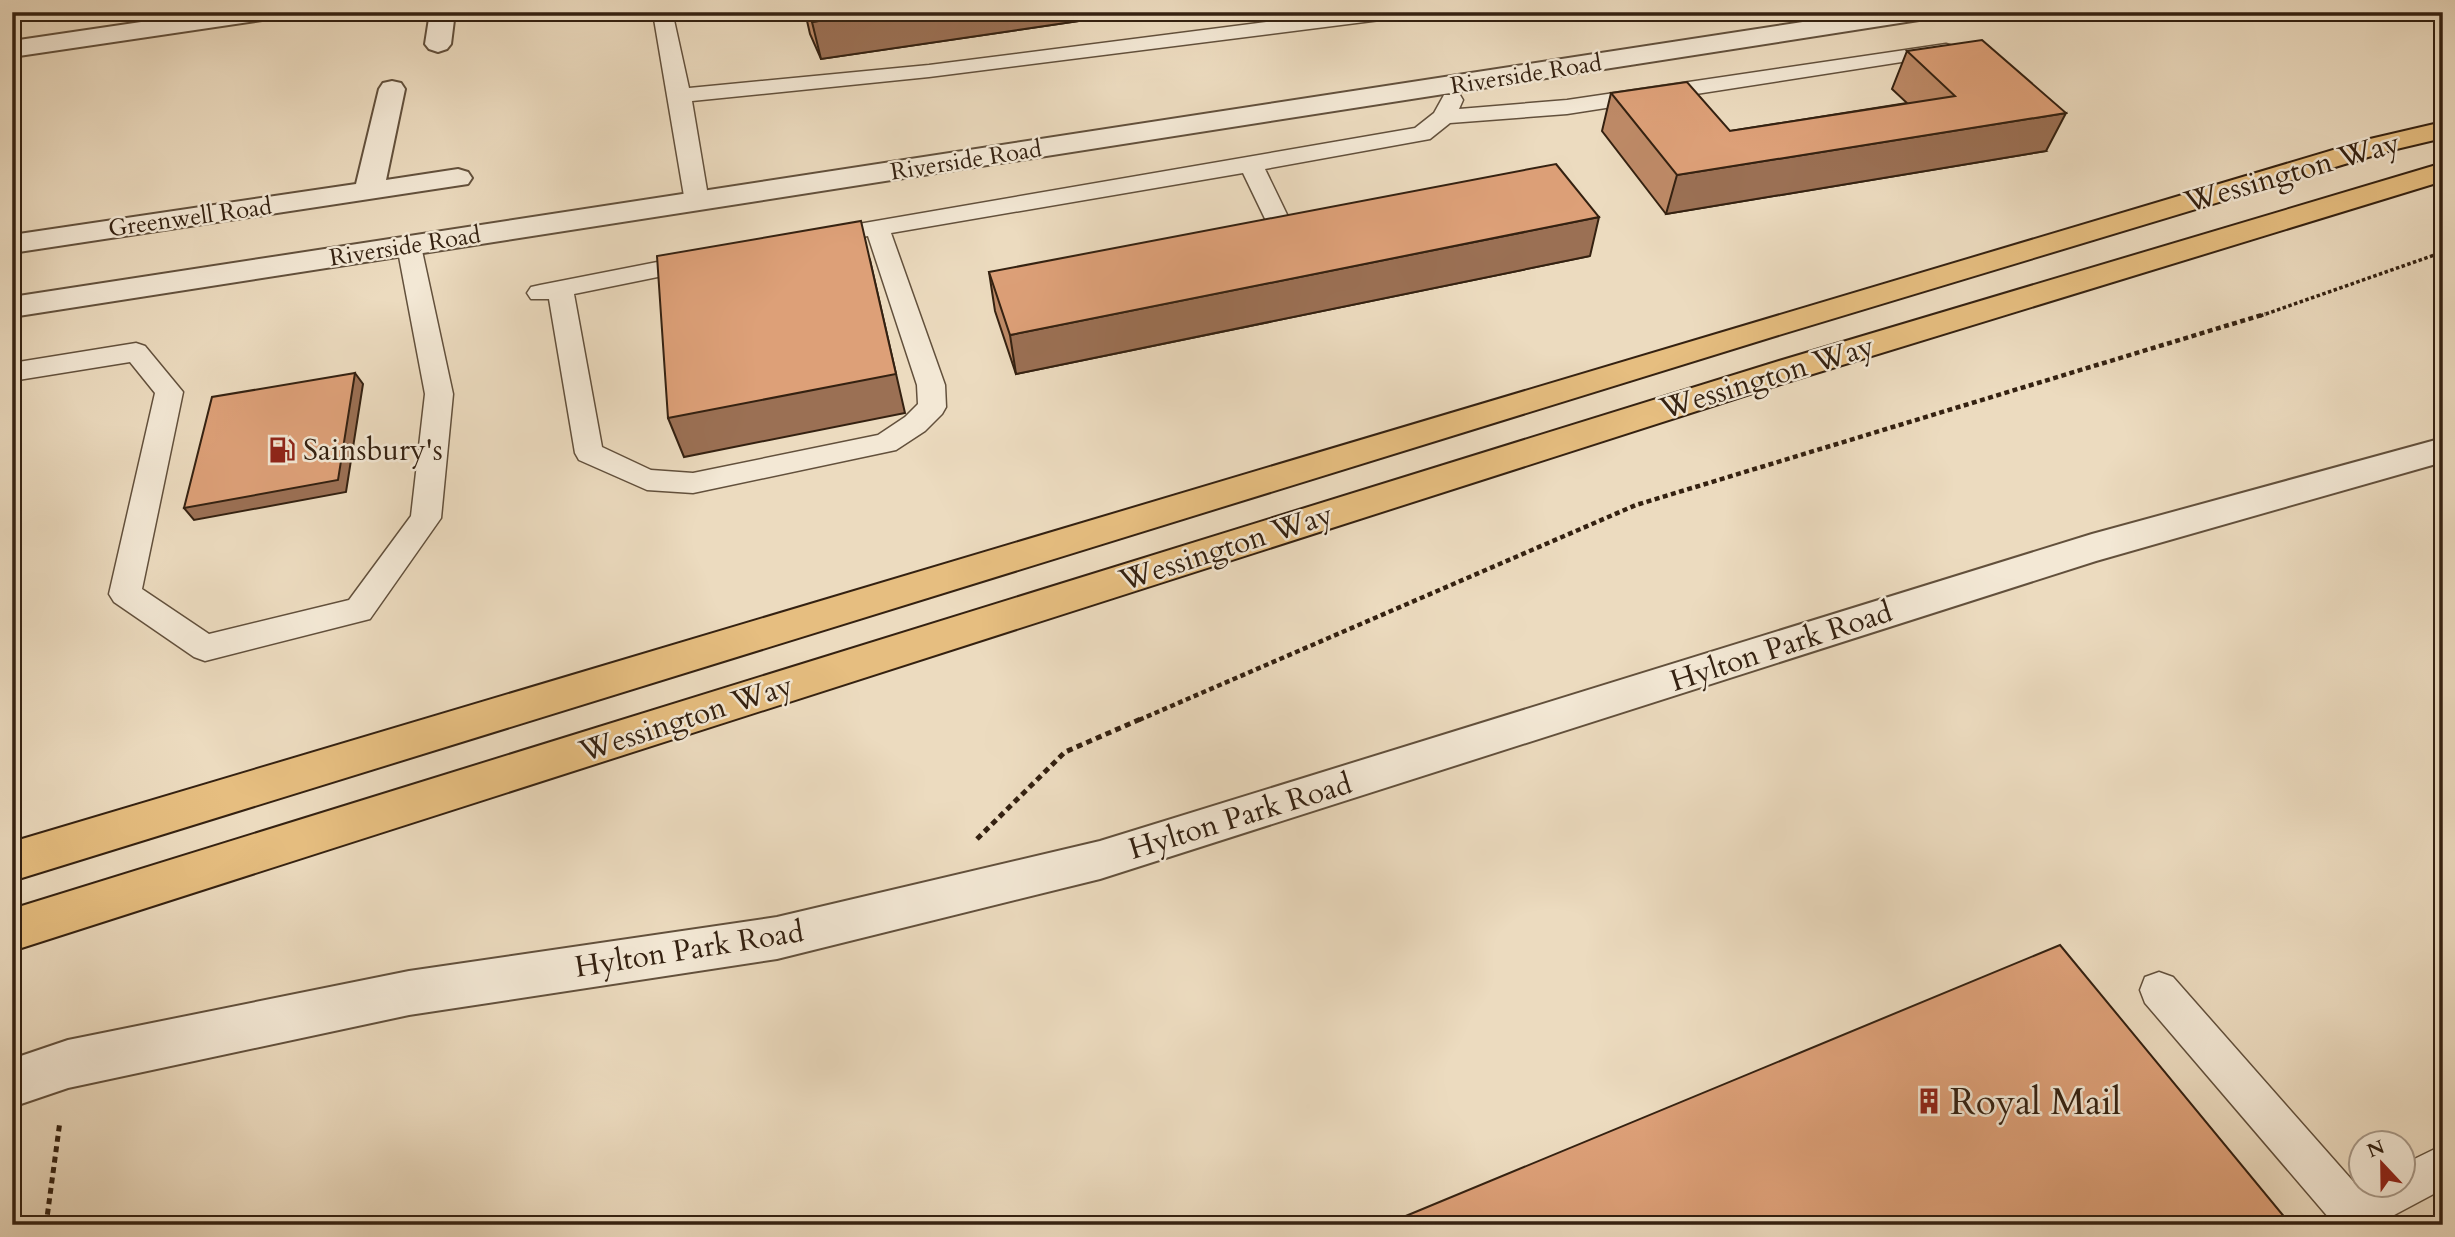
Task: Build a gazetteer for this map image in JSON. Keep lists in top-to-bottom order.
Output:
{
  "streets": {
    "main road": ["Wessington Way"],
    "street": ["Riverside Road", "Greenwell Road", "Hylton Park Road"]
  },
  "places": {
    "fuel station": ["Sainsbury's"],
    "building": ["Royal Mail"]
  },
  "north": "top"
}
